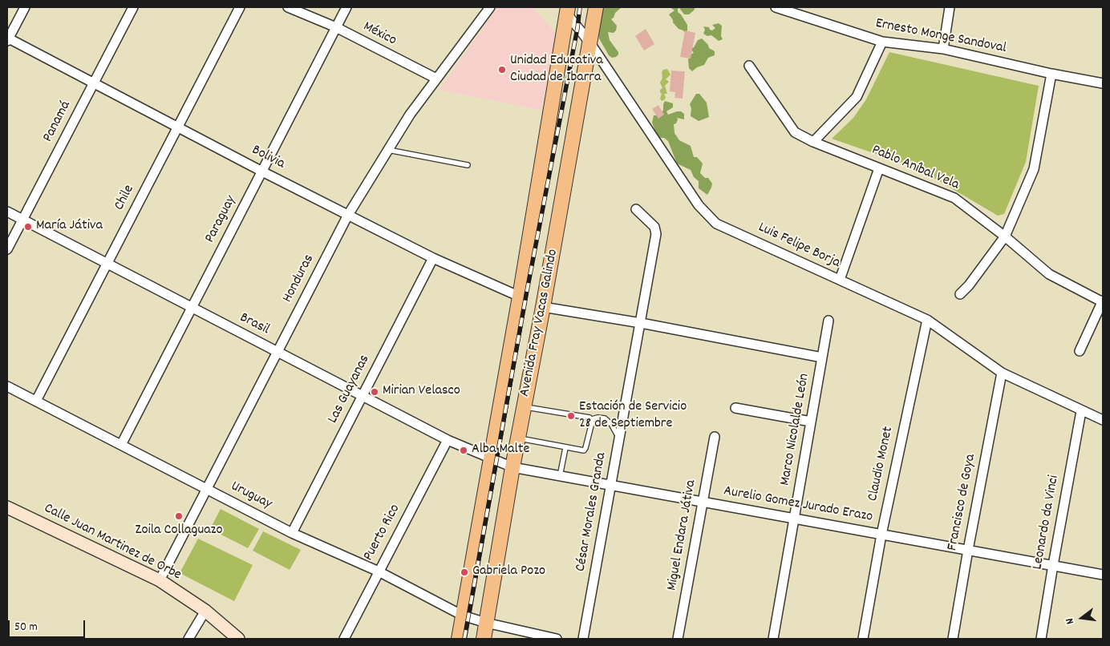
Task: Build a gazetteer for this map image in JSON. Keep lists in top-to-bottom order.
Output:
{
  "streets": {
    "main road": ["Avenida Fray Vacas Galindo"],
    "street": [
      "México",
      "Ernesto Monge Sandoval",
      "Panamá",
      "Bolivia",
      "Pablo Aníbal Vela",
      "Chile",
      "Paraguay",
      "Luis Felipe Borja",
      "Honduras",
      "Brasil",
      "Las Guayanas",
      "Marco Nicolalde León",
      "Claudio Monet",
      "Uruguay",
      "Francisco de Goya",
      "Aurelio Gomez Jurado Erazo",
      "César Morales Granda",
      "Leonardo da Vinci",
      "Puerto Rico",
      "Miguel Endara Játiva",
      "Calle Juan Martinez de Orbe"
    ]
  },
  "crossings": [
    ["México", "Paraguay"],
    ["México", "Honduras"],
    ["Panamá", "Bolivia"],
    ["Panamá", "Brasil"],
    ["Bolivia", "Chile"],
    ["Bolivia", "Paraguay"],
    ["Bolivia", "Honduras"],
    ["Bolivia", "Avenida Fray Vacas Galindo"],
    ["Bolivia", "Las Guayanas"],
    ["Chile", "Brasil"],
    ["Chile", "Uruguay"],
    ["Paraguay", "Brasil"],
    ["Paraguay", "Uruguay"],
    ["Luis Felipe Borja", "Avenida Fray Vacas Galindo"],
    ["Luis Felipe Borja", "Claudio Monet"],
    ["Luis Felipe Borja", "Francisco de Goya"],
    ["Luis Felipe Borja", "Leonardo da Vinci"],
    ["Honduras", "Brasil"],
    ["Honduras", "Uruguay"],
    ["Honduras", "Calle Juan Martinez de Orbe"],
    ["Avenida Fray Vacas Galindo", "Brasil"],
    ["Avenida Fray Vacas Galindo", "Uruguay"],
    ["Avenida Fray Vacas Galindo", "Aurelio Gomez Jurado Erazo"],
    ["Brasil", "Las Guayanas"],
    ["Brasil", "Aurelio Gomez Jurado Erazo"],
    ["Brasil", "Puerto Rico"],
    ["Las Guayanas", "Uruguay"],
    ["Marco Nicolalde León", "Aurelio Gomez Jurado Erazo"],
    ["Claudio Monet", "Aurelio Gomez Jurado Erazo"],
    ["Uruguay", "Puerto Rico"],
    ["Francisco de Goya", "Aurelio Gomez Jurado Erazo"],
    ["Aurelio Gomez Jurado Erazo", "César Morales Granda"],
    ["Aurelio Gomez Jurado Erazo", "Leonardo da Vinci"],
    ["Aurelio Gomez Jurado Erazo", "Miguel Endara Játiva"]
  ],
  "places": [
    "Unidad Educativa Ciudad de Ibarra",
    "María Játiva",
    "Mirian Velasco",
    "Estación de Servicio 28 de Septiembre",
    "Alba Malte",
    "Zoila Collaguazo",
    "Gabriela Pozo"
  ],
  "scale_bar": "50 m",
  "north": "left"
}
